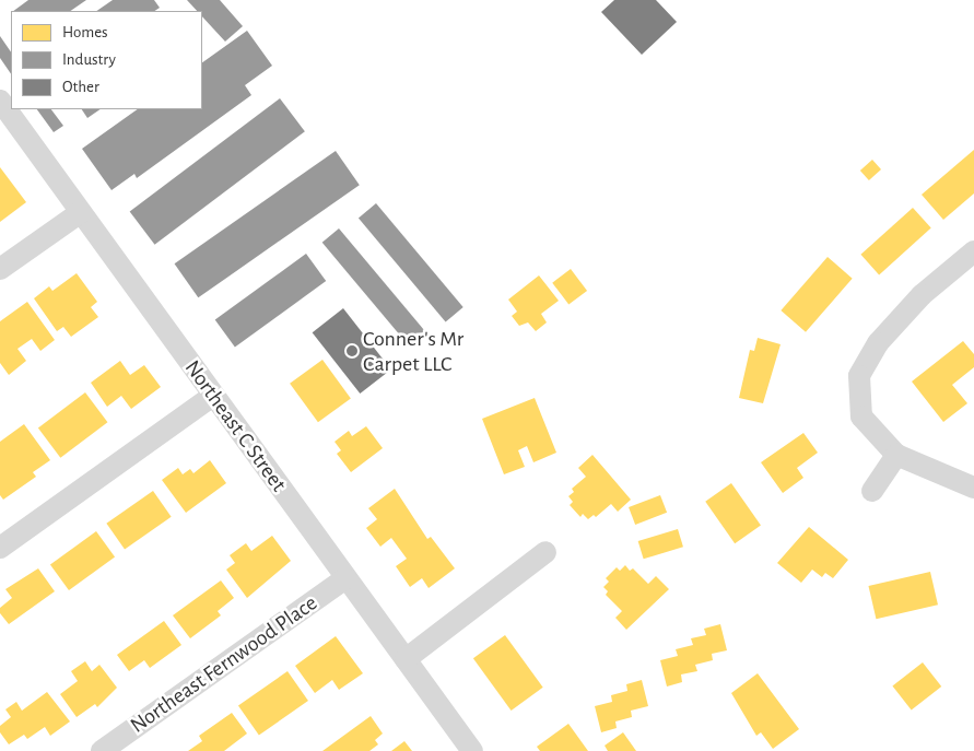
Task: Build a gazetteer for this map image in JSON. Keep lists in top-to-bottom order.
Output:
{
  "streets": {
    "street": ["Northeast C Street", "Northeast Fernwood Place"]
  },
  "crossings": [
    ["Northeast C Street", "Northeast Fernwood Place"]
  ],
  "places": ["Conner's Mr Carpet LLC"],
  "legend": ["Homes", "Industry", "Other"]
}
